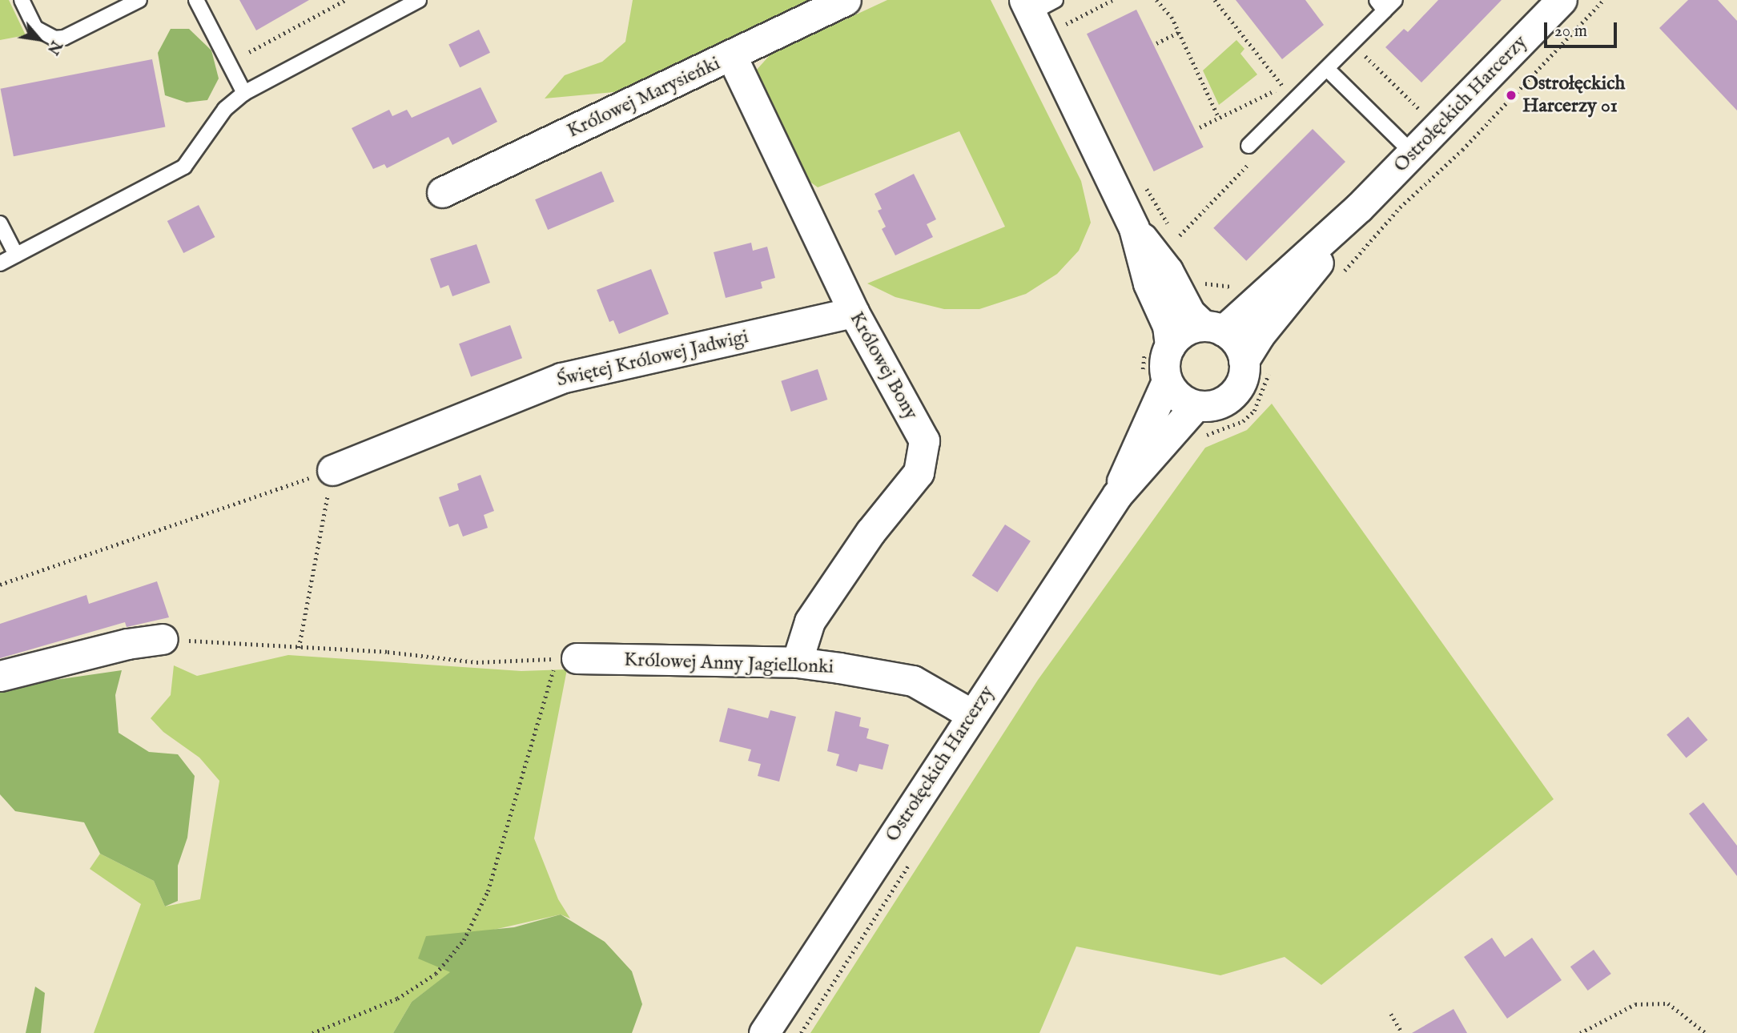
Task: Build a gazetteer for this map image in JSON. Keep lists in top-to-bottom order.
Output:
{
  "streets": {
    "street": [
      "Królowej Marysieńki",
      "Ostrołęckich Harcerzy",
      "Świętej Królowej Jadwigi",
      "Królowej Bony",
      "Królowej Anny Jagiellonki"
    ]
  },
  "crossings": [
    ["Królowej Marysieńki", "Królowej Bony"],
    ["Ostrołęckich Harcerzy", "Królowej Anny Jagiellonki"],
    ["Świętej Królowej Jadwigi", "Królowej Bony"],
    ["Królowej Bony", "Królowej Anny Jagiellonki"]
  ],
  "places": ["Ostrołęckich Harcerzy 01"],
  "scale_bar": "20 m",
  "north": "bottom right"
}
